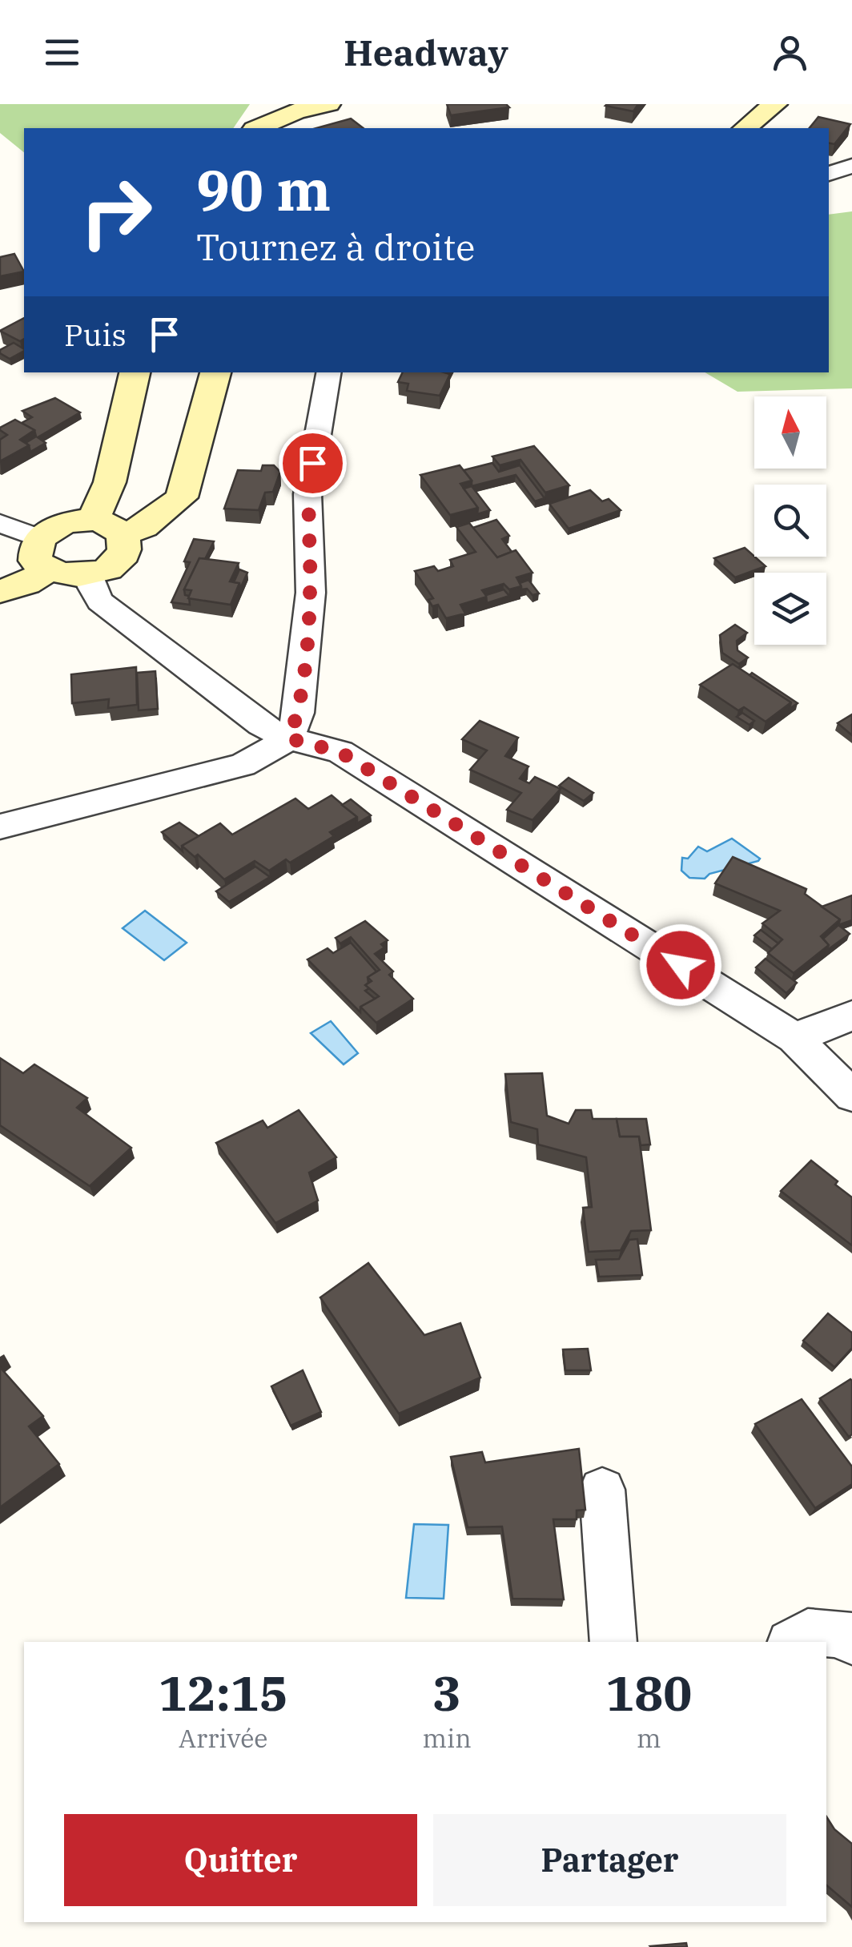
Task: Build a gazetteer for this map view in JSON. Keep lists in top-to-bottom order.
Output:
{
  "north": "top",
  "page": {
    "header": "Headway",
    "turn": ["90 m", "Tournez à droite"],
    "then": "Puis",
    "eta": [
      "12:15",
      "Arrivée",
      "3",
      "min",
      "180",
      "m"
    ],
    "buttons": ["Quitter", "Partager"]
  }
}
